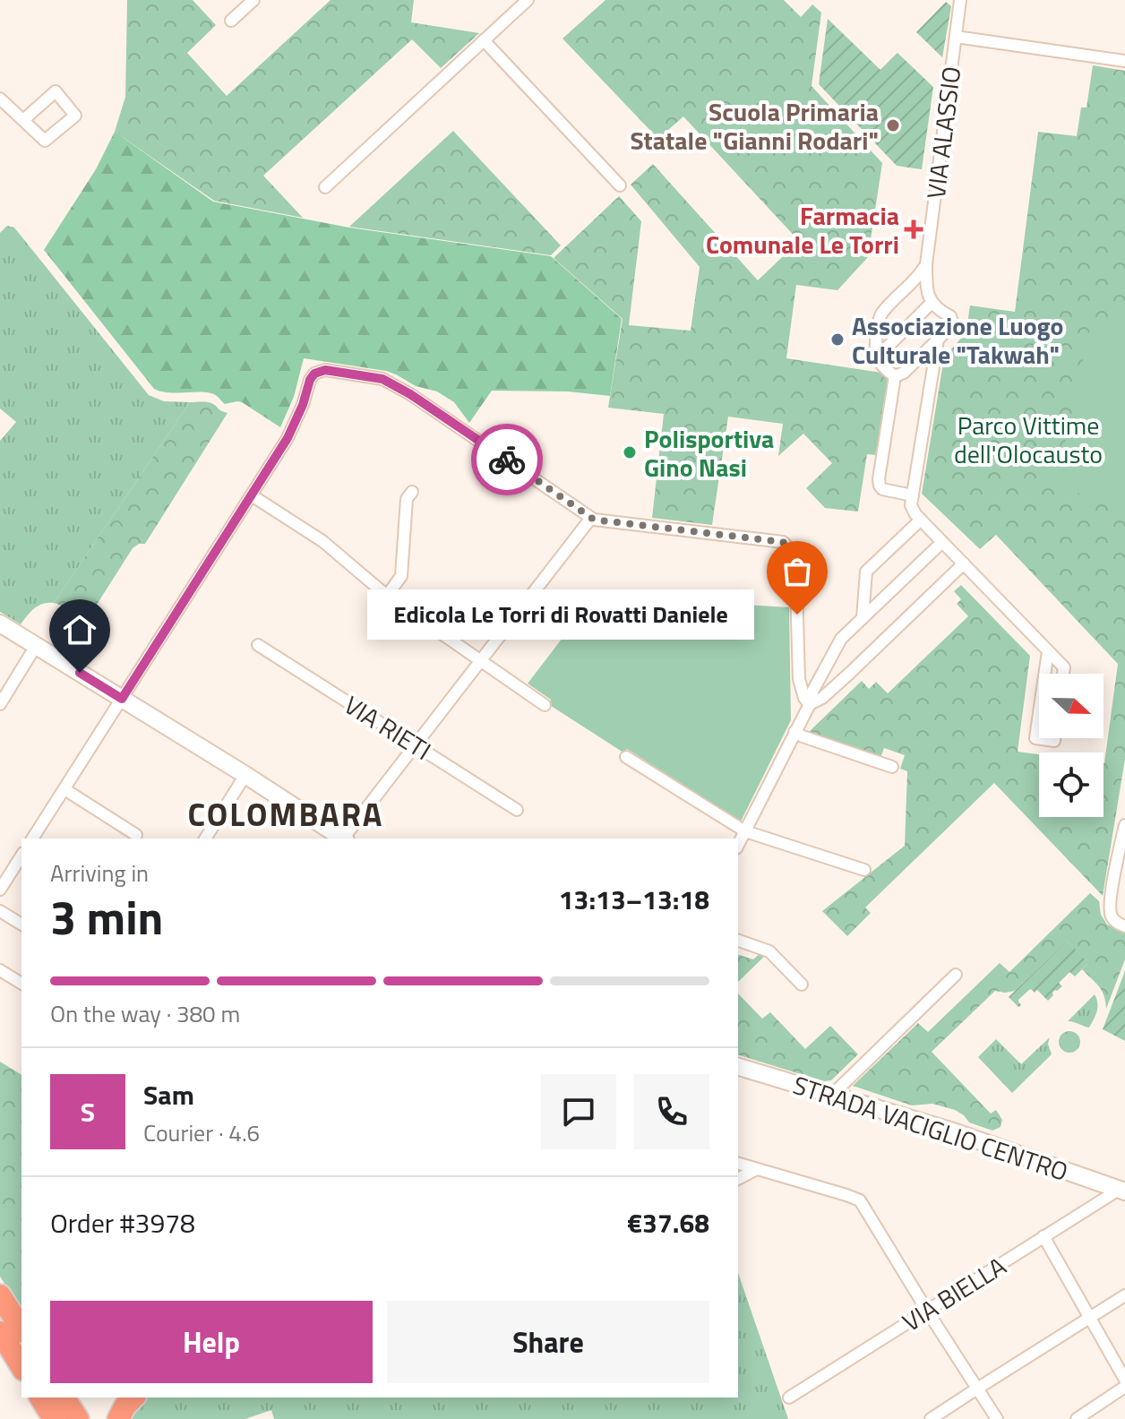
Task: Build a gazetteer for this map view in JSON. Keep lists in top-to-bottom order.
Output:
{
  "streets": {
    "street": [
      "VIA ALASSIO",
      "VIA RIETI",
      "STRADA VACIGLIO CENTRO",
      "VIA BIELLA"
    ]
  },
  "crossings": [
    ["STRADA VACIGLIO CENTRO", "VIA BIELLA"]
  ],
  "districts": ["COLOMBARA"],
  "parks": ["Parco Vittime dell'Olocausto"],
  "places": {
    "other": [
      "Scuola Primaria Statale \"Gianni Rodari\"",
      "Associazione Luogo Culturale \"Takwah\"",
      "Polisportiva Gino Nasi",
      "Edicola Le Torri di Rovatti Daniele"
    ],
    "health": ["Farmacia Comunale Le Torri"]
  },
  "north": "right",
  "page": {
    "bubble": "Edicola Le Torri di Rovatti Daniele",
    "heading": ["3 min", "Arriving in", "13:13–13:18"],
    "panel": [
      "Sam",
      "Courier · 4.6",
      "Order #3978",
      "€37.68"
    ],
    "bar": "On the way · 380 m",
    "round": "S",
    "buttons": ["Help", "Share"]
  }
}
